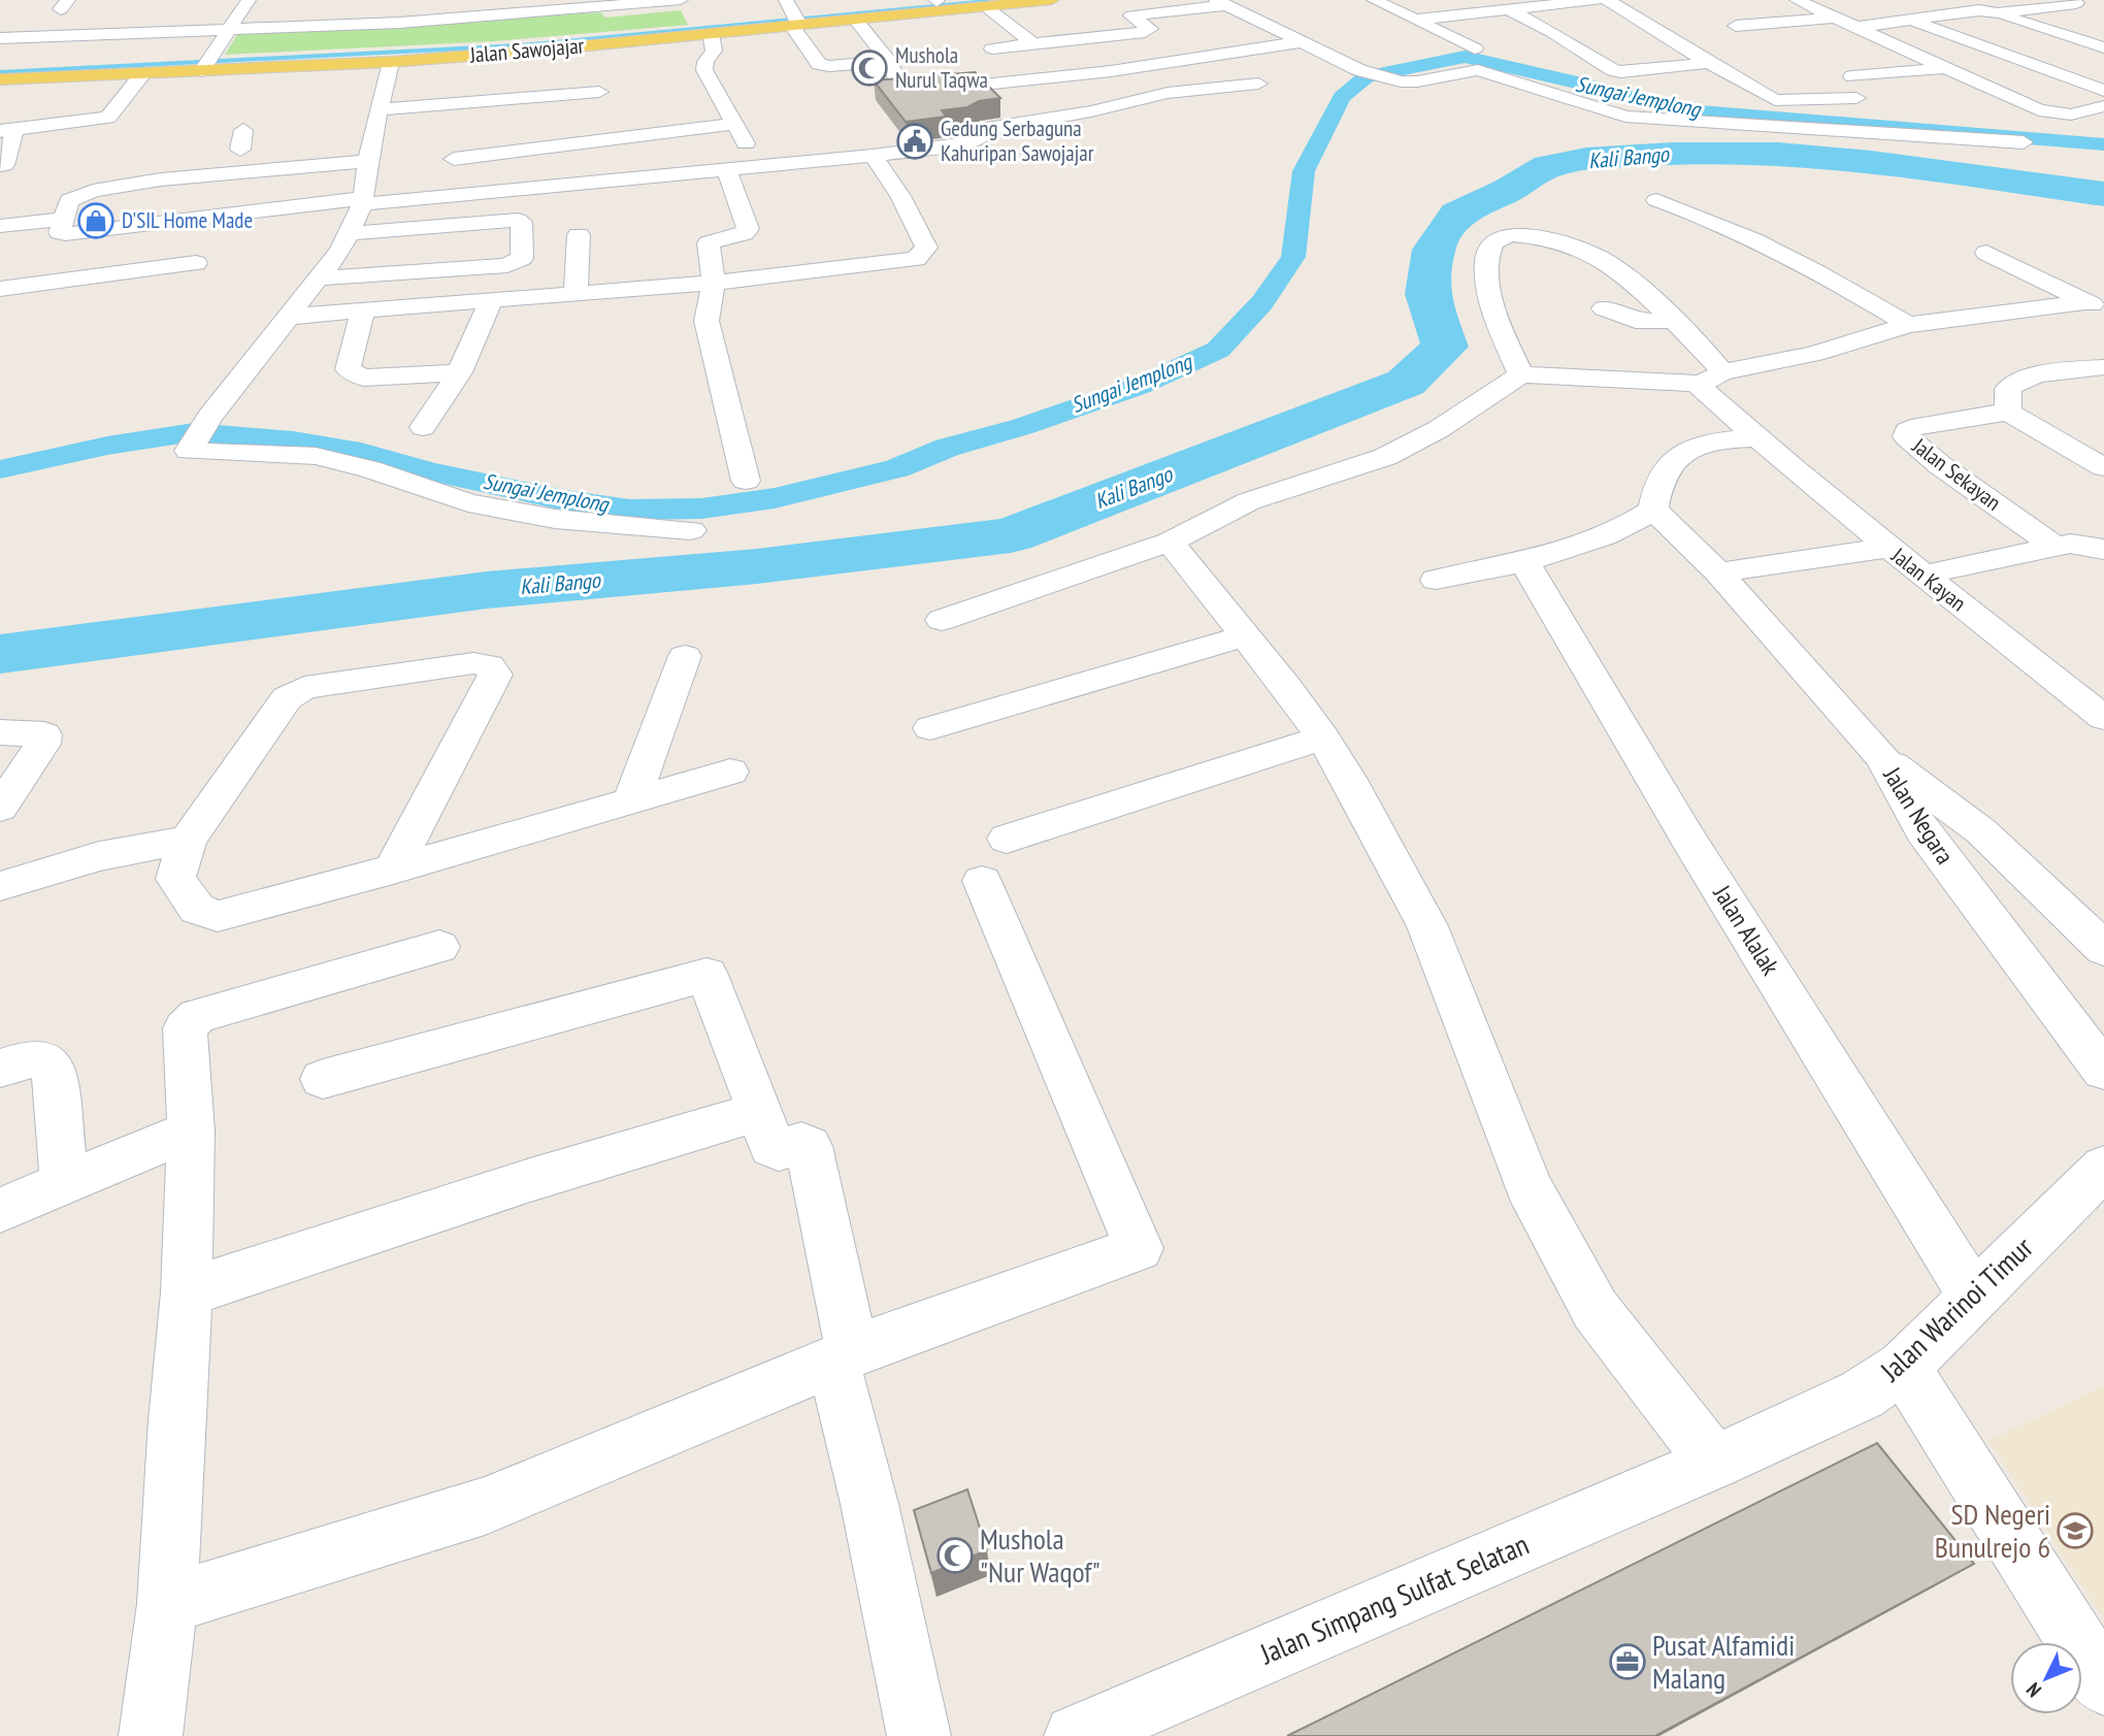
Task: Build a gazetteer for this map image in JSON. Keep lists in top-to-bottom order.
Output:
{
  "streets": {
    "main road": ["Jalan Sawojajar"],
    "street": [
      "Jalan Sekayan",
      "Jalan Kayan",
      "Jalan Negara",
      "Jalan Alalak",
      "Jalan Warinoi Timur",
      "Jalan Simpang Sulfat Selatan"
    ]
  },
  "crossings": [
    ["Jalan Alalak", "Jalan Warinoi Timur"],
    ["Jalan Warinoi Timur", "Jalan Simpang Sulfat Selatan"]
  ],
  "water": ["Sungai Jemplong", "Kali Bango"],
  "places": {
    "mosque": ["Mushola Nurul Taqwa", "Mushola \"Nur Waqof\""],
    "public building": ["Gedung Serbaguna Kahuripan Sawojajar"],
    "shop": ["D'SIL Home Made"],
    "school or university": ["SD Negeri Bunulrejo 6"],
    "office": ["Pusat Alfamidi Malang"]
  },
  "north": "bottom left"
}
